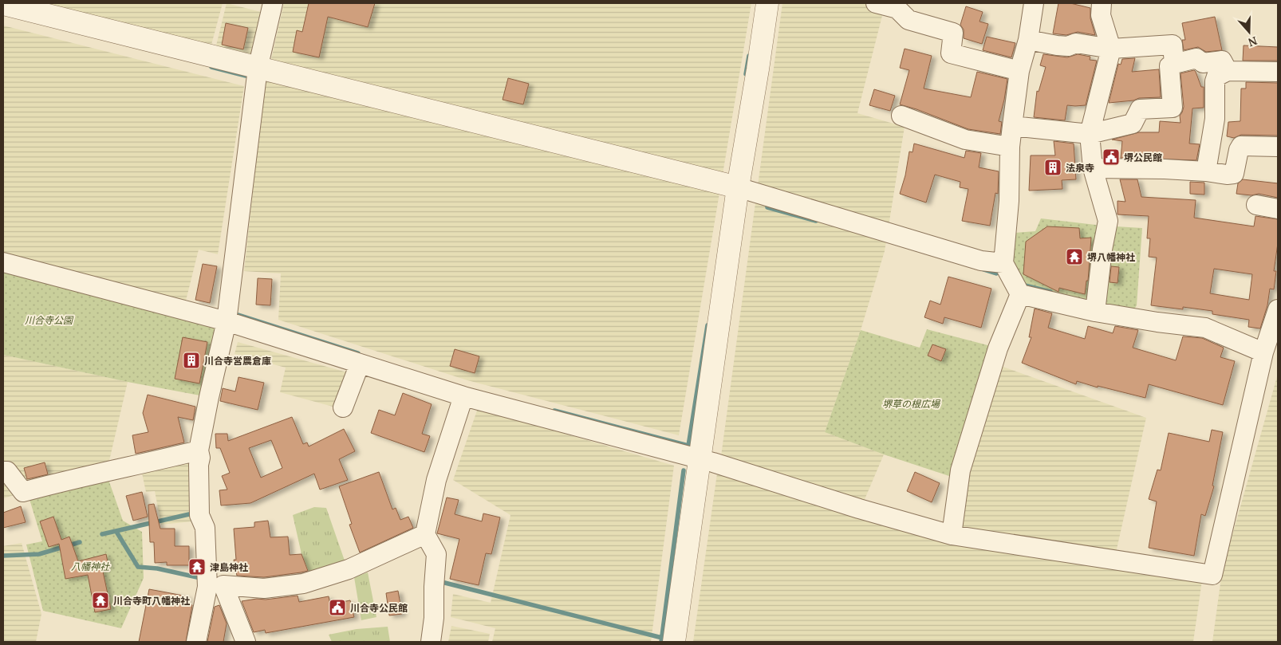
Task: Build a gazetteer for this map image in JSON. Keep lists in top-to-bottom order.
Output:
{
  "parks": ["川合寺公園", "堺草の根広場", "八幡神社"],
  "places": {
    "public building": ["堺公民館", "川合寺公民館"],
    "building": ["法泉寺", "川合寺営農倉庫"],
    "temple": ["堺八幡神社", "津島神社", "川合寺町八幡神社"]
  },
  "north": "bottom"
}
